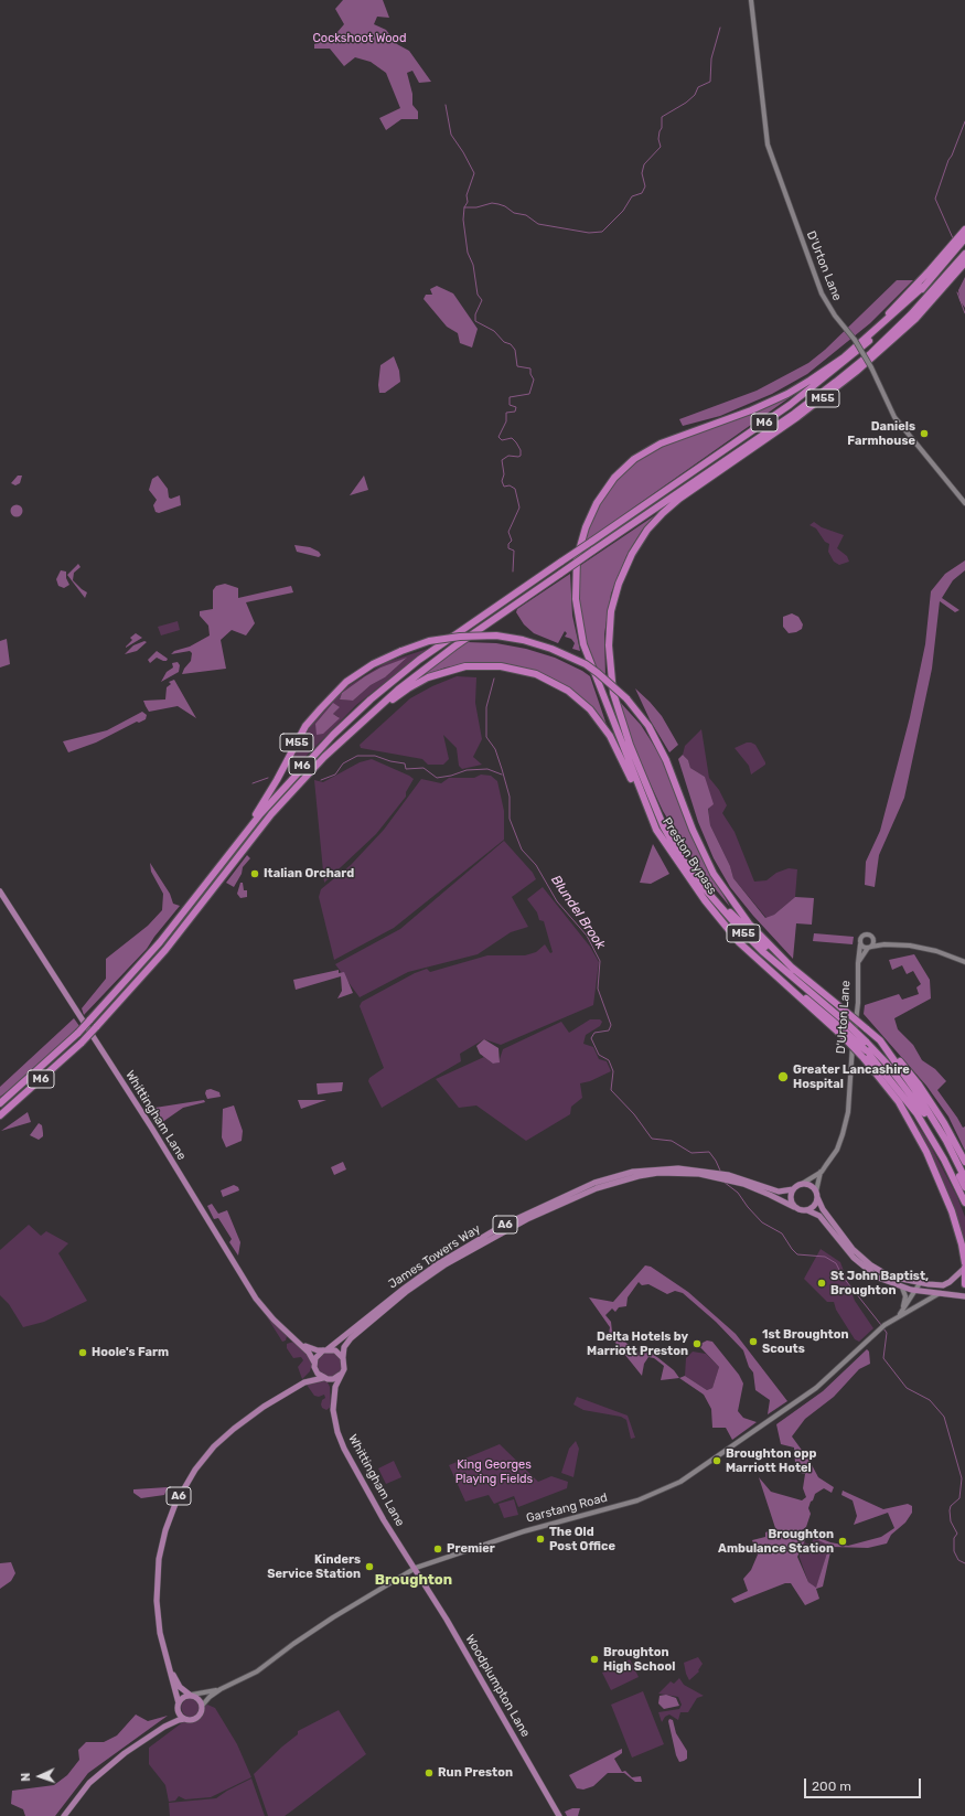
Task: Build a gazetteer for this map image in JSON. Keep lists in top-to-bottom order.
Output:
{
  "streets": {
    "highway": ["M55", "M6", "Preston Bypass"],
    "main road": [
      "Whittingham Lane",
      "A6",
      "James Towers Way",
      "Woodplumpton Lane"
    ],
    "street": ["D'Urton Lane", "Garstang Road"]
  },
  "crossings": [
    ["D'Urton Lane", "A6"],
    ["D'Urton Lane", "James Towers Way"],
    ["M55", "M6"],
    ["M55", "Preston Bypass"],
    ["M6", "Preston Bypass"],
    ["Whittingham Lane", "A6"],
    ["Whittingham Lane", "James Towers Way"],
    ["Whittingham Lane", "Garstang Road"],
    ["Whittingham Lane", "Woodplumpton Lane"],
    ["A6", "James Towers Way"],
    ["A6", "Garstang Road"],
    ["Garstang Road", "Woodplumpton Lane"]
  ],
  "districts": ["Broughton"],
  "water": ["Blundel Brook"],
  "parks": ["Cockshoot Wood", "King Georges Playing Fields"],
  "places": [
    "Daniels Farmhouse",
    "Italian Orchard",
    "Greater Lancashire Hospital",
    "St John Baptist, Broughton",
    "1st Broughton Scouts",
    "Delta Hotels by Marriott Preston",
    "Hoole's Farm",
    "Broughton opp Marriott Hotel",
    "The Old Post Office",
    "Broughton Ambulance Station",
    "Premier",
    "Kinders Service Station",
    "Broughton High School",
    "Run Preston"
  ],
  "scale_bar": "200 m",
  "north": "left"
}
